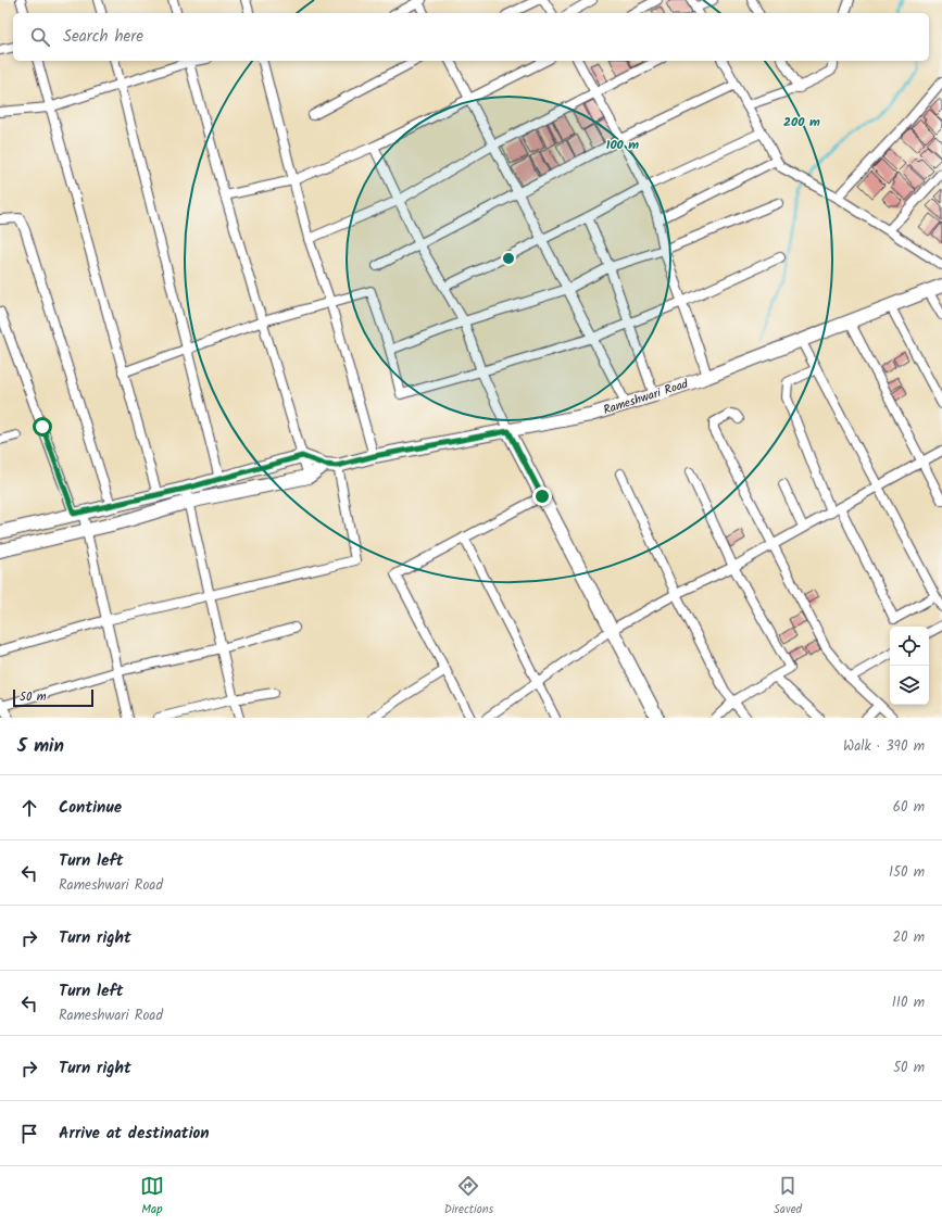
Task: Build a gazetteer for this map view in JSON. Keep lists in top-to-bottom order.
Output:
{
  "streets": {
    "main road": ["Rameshwari Road"]
  },
  "scale_bar": "50 m",
  "page": {
    "search": "Search here",
    "scale": "50 m",
    "heading": ["5 min", "Walk · 390 m"],
    "list": [
      ["Continue", "60 m"],
      ["Turn left", "Rameshwari Road", "150 m"],
      ["Turn right", "20 m"],
      ["Turn left", "Rameshwari Road", "110 m"],
      ["Turn right", "50 m"],
      "Arrive at destination"
    ],
    "nav": ["Map", "Directions", "Saved"]
  },
  "rings": ["200 m", "100 m"]
}
